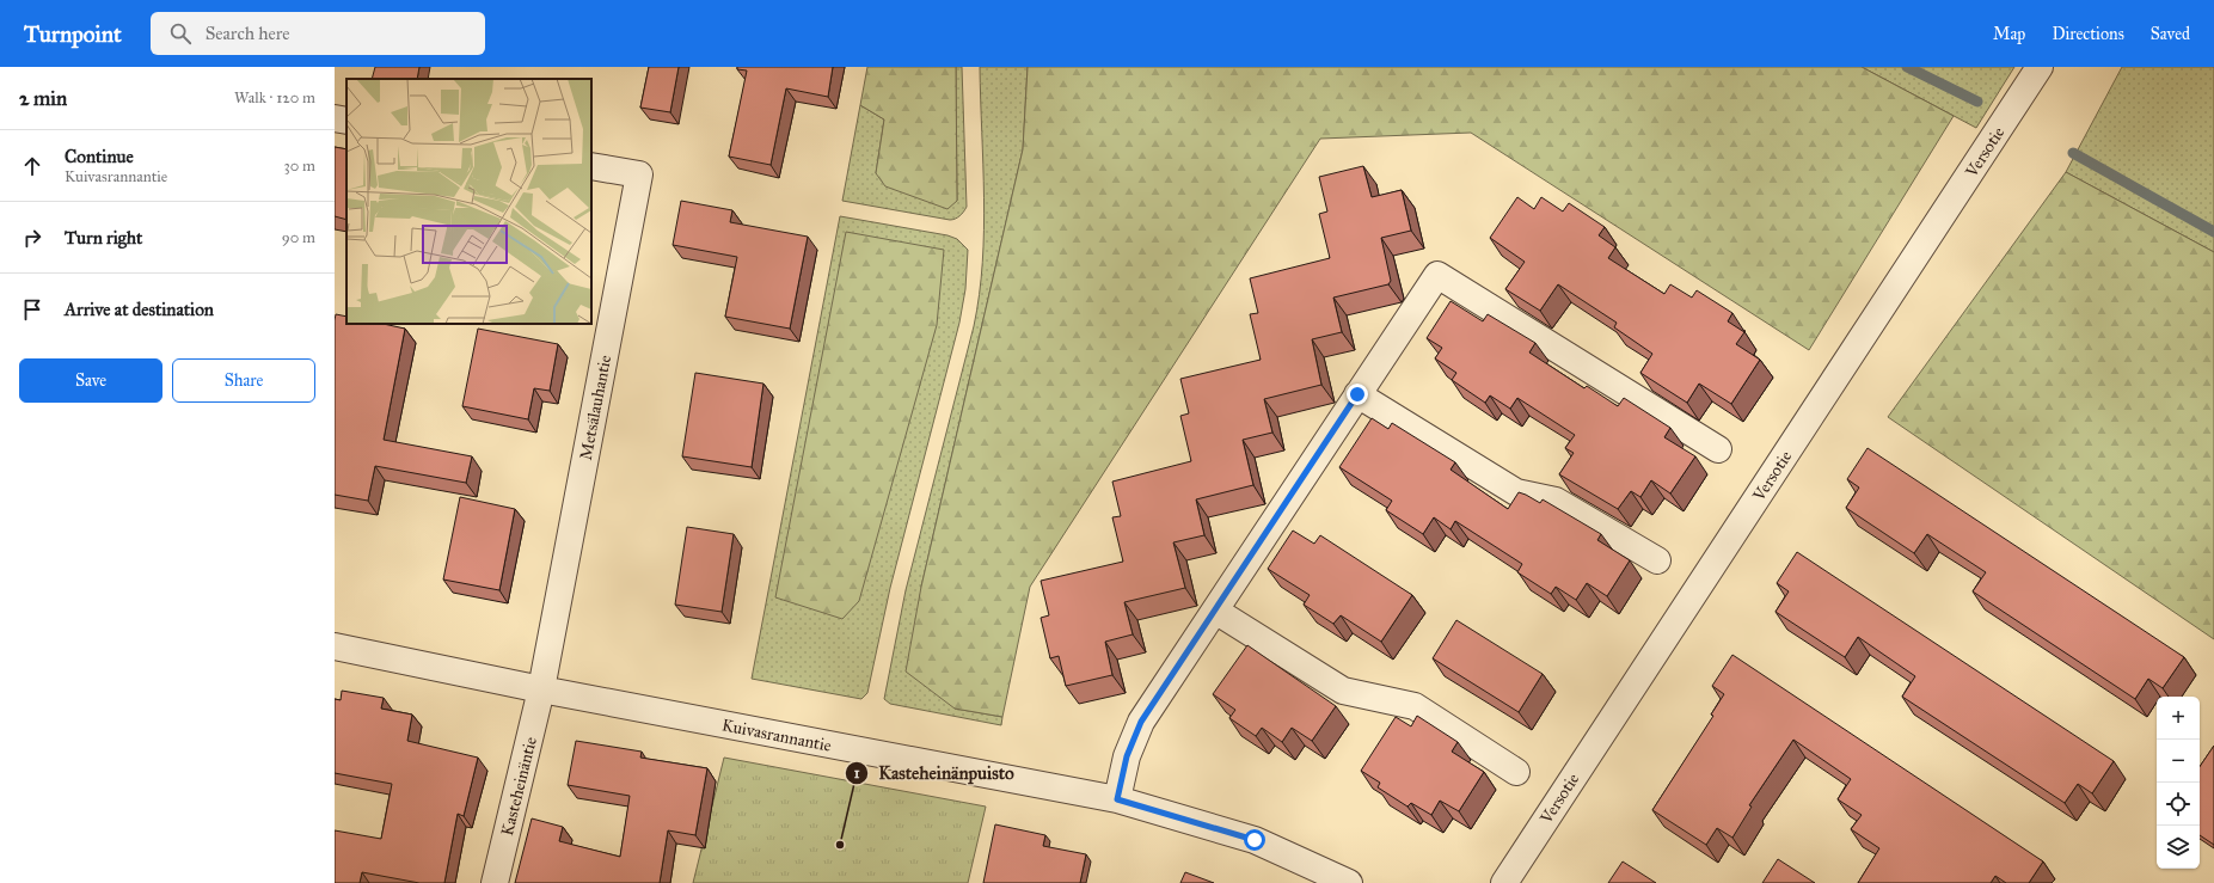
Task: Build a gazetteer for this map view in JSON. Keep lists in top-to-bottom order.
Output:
{
  "streets": {
    "street": [
      "Versotie",
      "Metsälauhantie",
      "Kuivasrannantie",
      "Kasteheinäntie"
    ]
  },
  "crossings": [
    ["Metsälauhantie", "Kuivasrannantie"],
    ["Metsälauhantie", "Kasteheinäntie"],
    ["Kuivasrannantie", "Kasteheinäntie"]
  ],
  "places": ["Kasteheinänpuisto"],
  "page": {
    "header": "Turnpoint",
    "search": "Search here",
    "nav": ["Map", "Directions", "Saved"],
    "heading": ["2 min", "Walk · 120 m"],
    "list": [
      ["Continue", "Kuivasrannantie", "30 m"],
      ["Turn right", "90 m"],
      "Arrive at destination"
    ],
    "buttons": ["Save", "Share"],
    "map_buttons": ["+", "−"]
  }
}
